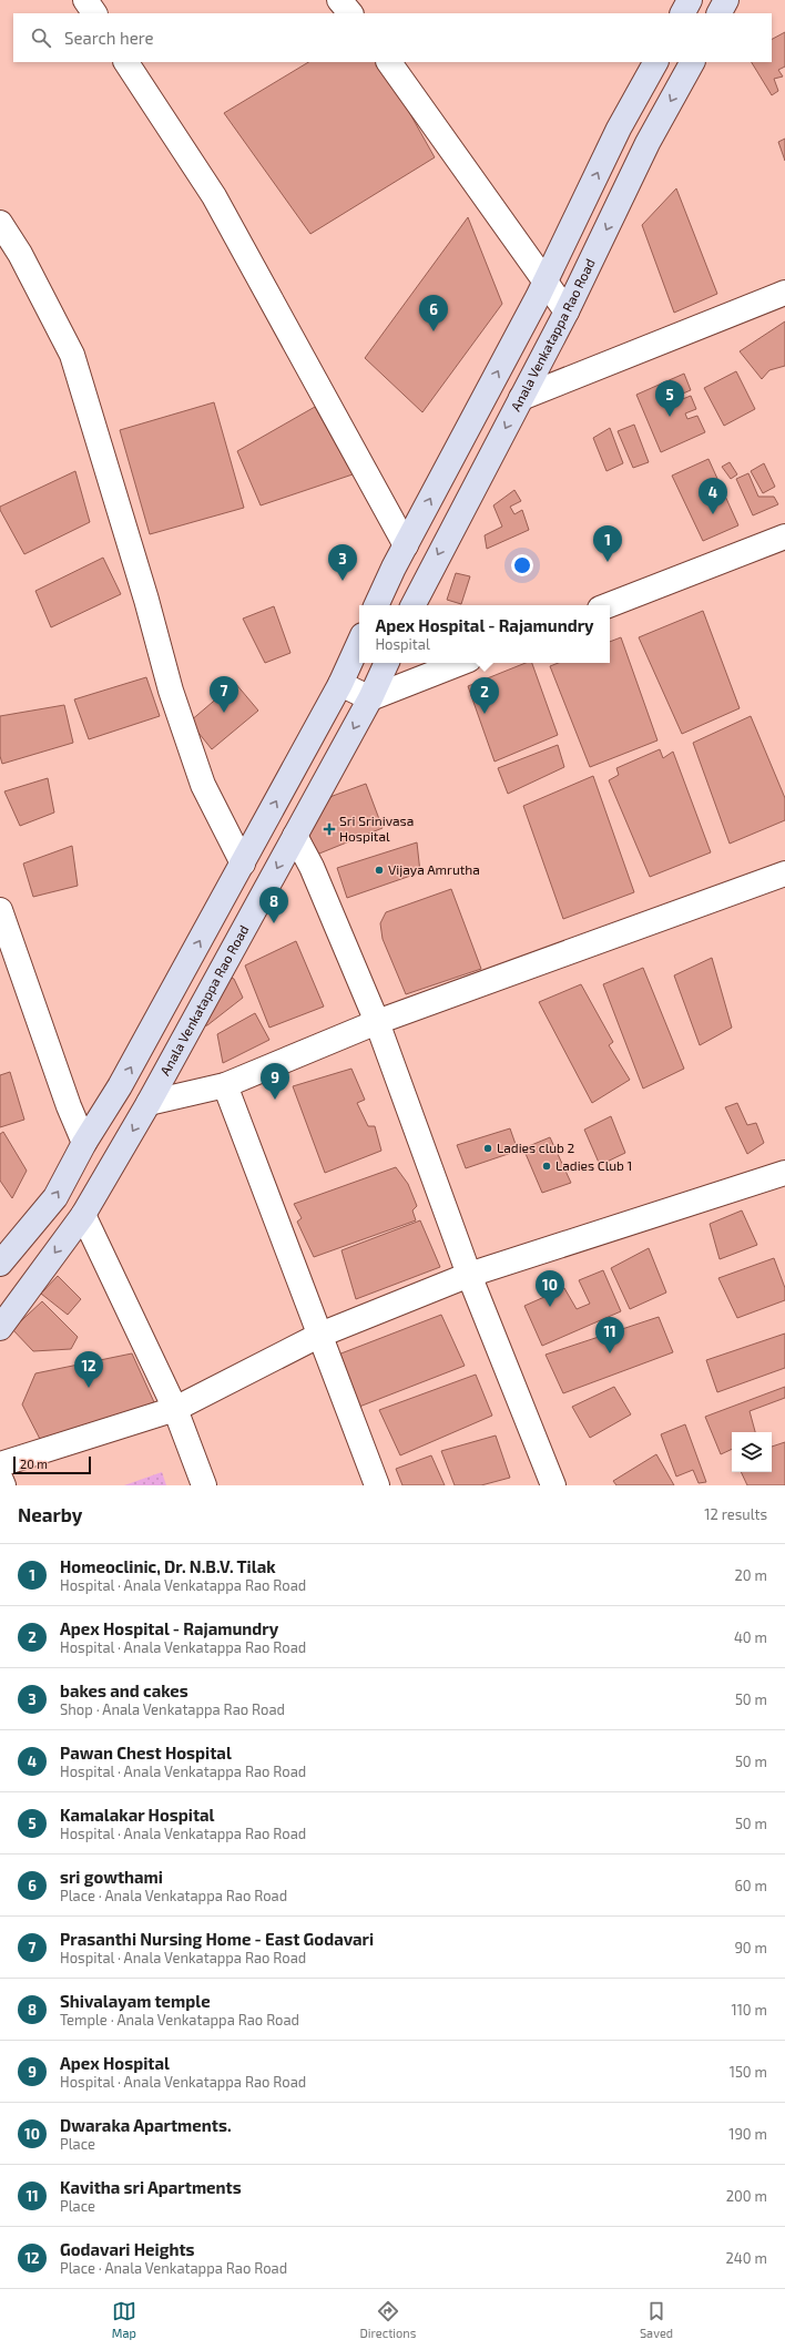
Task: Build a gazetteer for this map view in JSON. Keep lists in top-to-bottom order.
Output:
{
  "streets": {
    "main road": ["Anala Venkatappa Rao Road"]
  },
  "places": {
    "health": ["Sri Srinivasa Hospital"],
    "other": ["Vijaya Amrutha", "Ladies club 2", "Ladies Club 1"]
  },
  "scale_bar": "20 m",
  "page": {
    "search": "Search here",
    "pins": [
      "6",
      "5",
      "4",
      "1",
      "3",
      "7",
      "2",
      "8",
      "9",
      "10",
      "11",
      "12"
    ],
    "popup": ["Apex Hospital - Rajamundry", "Hospital"],
    "scale": "20 m",
    "heading": ["Nearby", "12 results"],
    "list": [
      {
        "mark": "1",
        "name": "Homeoclinic, Dr. N.B.V. Tilak",
        "note": "Hospital · Anala Venkatappa Rao Road",
        "value": "20 m"
      },
      {
        "mark": "2",
        "name": "Apex Hospital - Rajamundry",
        "note": "Hospital · Anala Venkatappa Rao Road",
        "value": "40 m"
      },
      {
        "mark": "3",
        "name": "bakes and cakes",
        "note": "Shop · Anala Venkatappa Rao Road",
        "value": "50 m"
      },
      {
        "mark": "4",
        "name": "Pawan Chest Hospital",
        "note": "Hospital · Anala Venkatappa Rao Road",
        "value": "50 m"
      },
      {
        "mark": "5",
        "name": "Kamalakar Hospital",
        "note": "Hospital · Anala Venkatappa Rao Road",
        "value": "50 m"
      },
      {
        "mark": "6",
        "name": "sri gowthami",
        "note": "Place · Anala Venkatappa Rao Road",
        "value": "60 m"
      },
      {
        "mark": "7",
        "name": "Prasanthi Nursing Home - East Godavari",
        "note": "Hospital · Anala Venkatappa Rao Road",
        "value": "90 m"
      },
      {
        "mark": "8",
        "name": "Shivalayam temple",
        "note": "Temple · Anala Venkatappa Rao Road",
        "value": "110 m"
      },
      {
        "mark": "9",
        "name": "Apex Hospital",
        "note": "Hospital · Anala Venkatappa Rao Road",
        "value": "150 m"
      },
      {
        "mark": "10",
        "name": "Dwaraka Apartments.",
        "note": "Place",
        "value": "190 m"
      },
      {
        "mark": "11",
        "name": "Kavitha sri Apartments",
        "note": "Place",
        "value": "200 m"
      },
      {
        "mark": "12",
        "name": "Godavari Heights",
        "note": "Place · Anala Venkatappa Rao Road",
        "value": "240 m"
      }
    ],
    "nav": ["Map", "Directions", "Saved"]
  }
}
